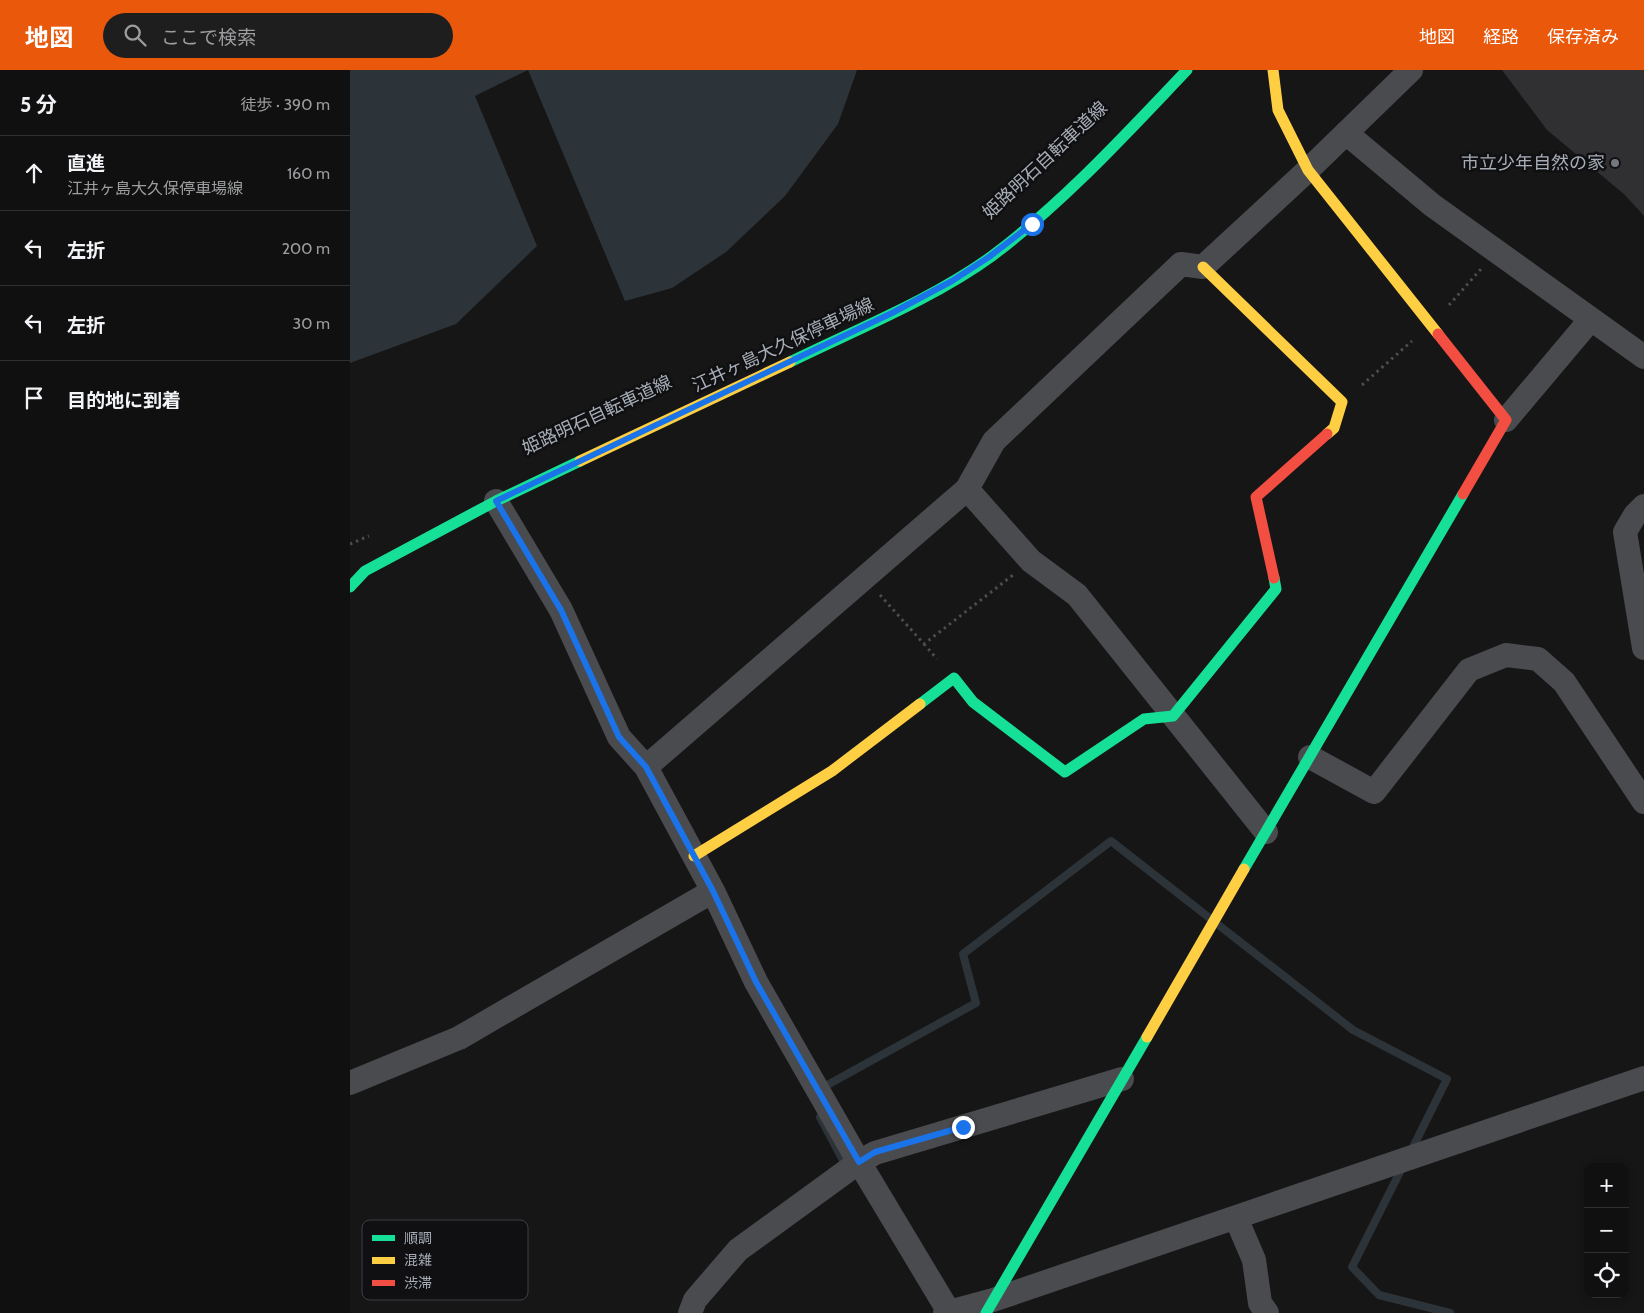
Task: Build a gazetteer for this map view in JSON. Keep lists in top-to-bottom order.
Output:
{
  "streets": {
    "street": ["江井ヶ島大久保停車場線"]
  },
  "places": ["市立少年自然の家"],
  "legend": ["順調", "混雑", "渋滞"],
  "page": {
    "header": "地図",
    "search": "ここで検索",
    "nav": ["地図", "経路", "保存済み"],
    "heading": ["5 分", "徒歩 · 390 m"],
    "list": [
      ["直進", "江井ヶ島大久保停車場線", "160 m"],
      ["左折", "200 m"],
      ["左折", "30 m"],
      "目的地に到着"
    ],
    "map_buttons": ["+", "−"]
  }
}
